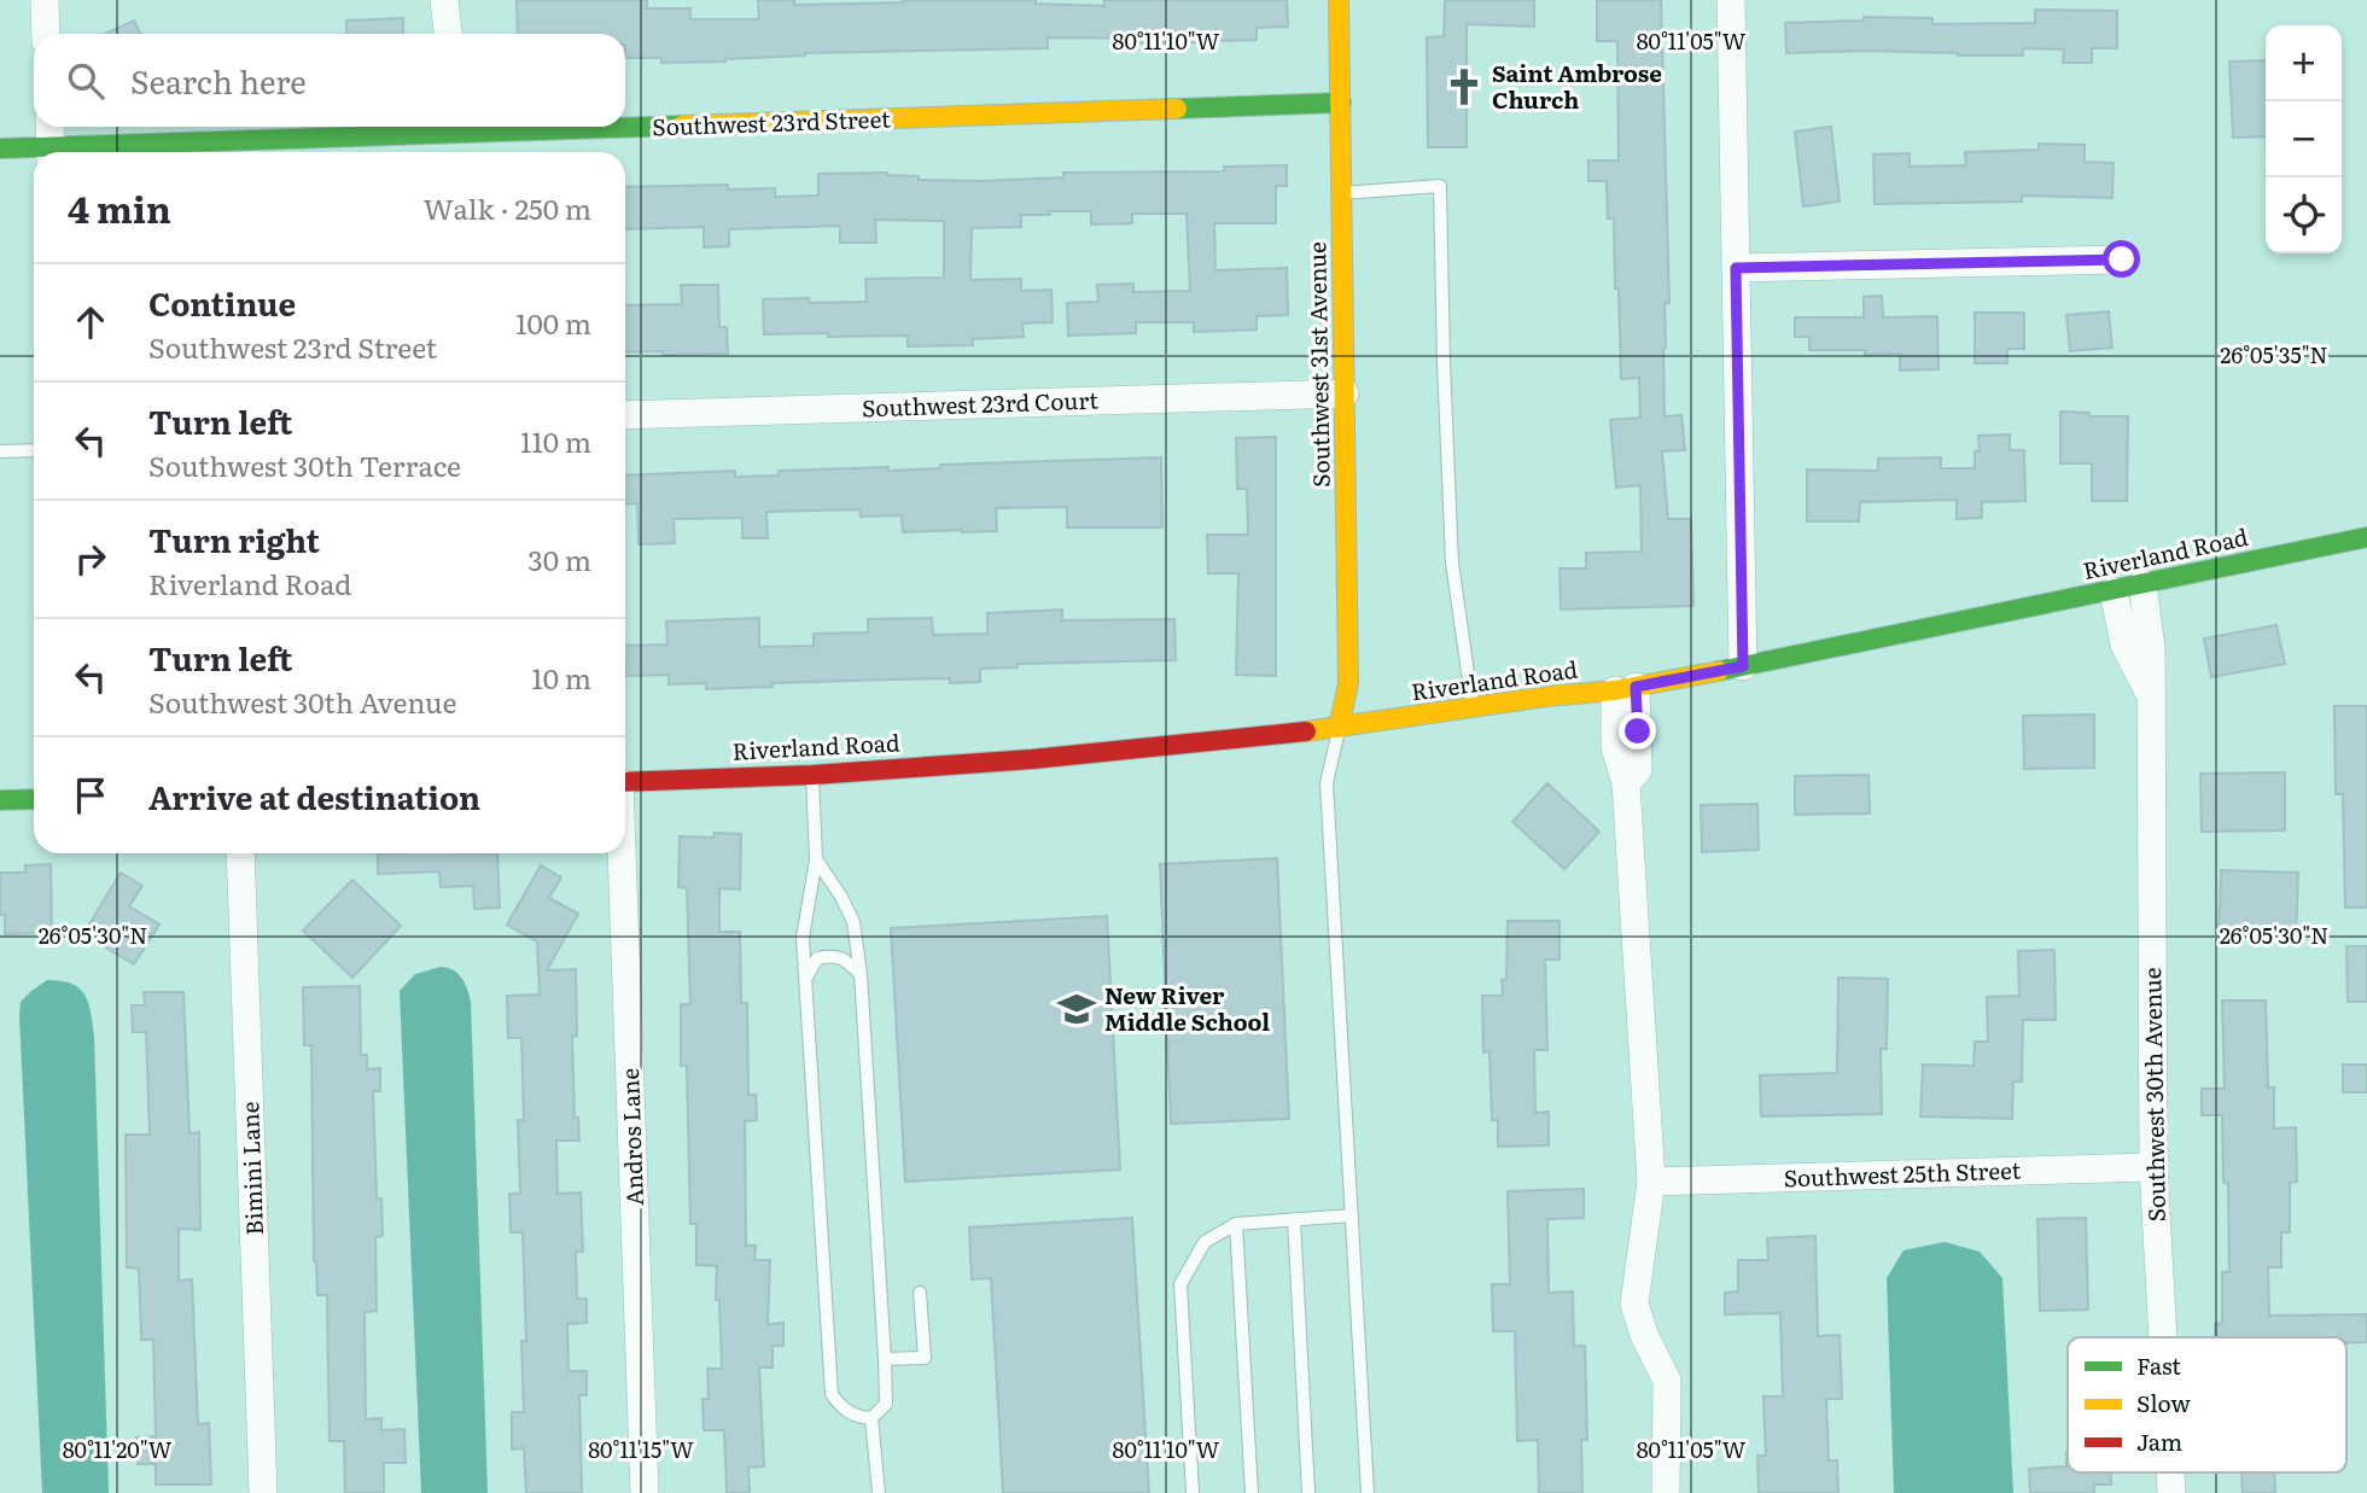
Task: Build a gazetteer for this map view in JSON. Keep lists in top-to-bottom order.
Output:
{
  "streets": {
    "street": [
      "Southwest 23rd Street",
      "Southwest 31st Avenue",
      "Southwest 23rd Court",
      "Riverland Road",
      "Southwest 30th Avenue",
      "Andros Lane",
      "Bimini Lane",
      "Southwest 25th Street"
    ]
  },
  "crossings": [
    ["Southwest 23rd Street", "Southwest 31st Avenue"],
    ["Southwest 31st Avenue", "Southwest 23rd Court"],
    ["Southwest 31st Avenue", "Riverland Road"],
    ["Riverland Road", "Southwest 30th Avenue"],
    ["Southwest 30th Avenue", "Southwest 25th Street"]
  ],
  "places": {
    "church": ["Saint Ambrose Church"],
    "school or university": ["New River Middle School"]
  },
  "legend": ["Fast", "Slow", "Jam"],
  "page": {
    "map_buttons": ["+", "−"],
    "search": "Search here",
    "heading": ["4 min", "Walk · 250 m"],
    "list": [
      ["Continue", "Southwest 23rd Street", "100 m"],
      ["Turn left", "Southwest 30th Terrace", "110 m"],
      ["Turn right", "Riverland Road", "30 m"],
      ["Turn left", "Southwest 30th Avenue", "10 m"],
      "Arrive at destination"
    ]
  },
  "coordinates": [
    "80°11'10\"W",
    "80°11'05\"W",
    "26°05'35\"N",
    "26°05'30\"N",
    "80°11'20\"W",
    "80°11'15\"W"
  ]
}
